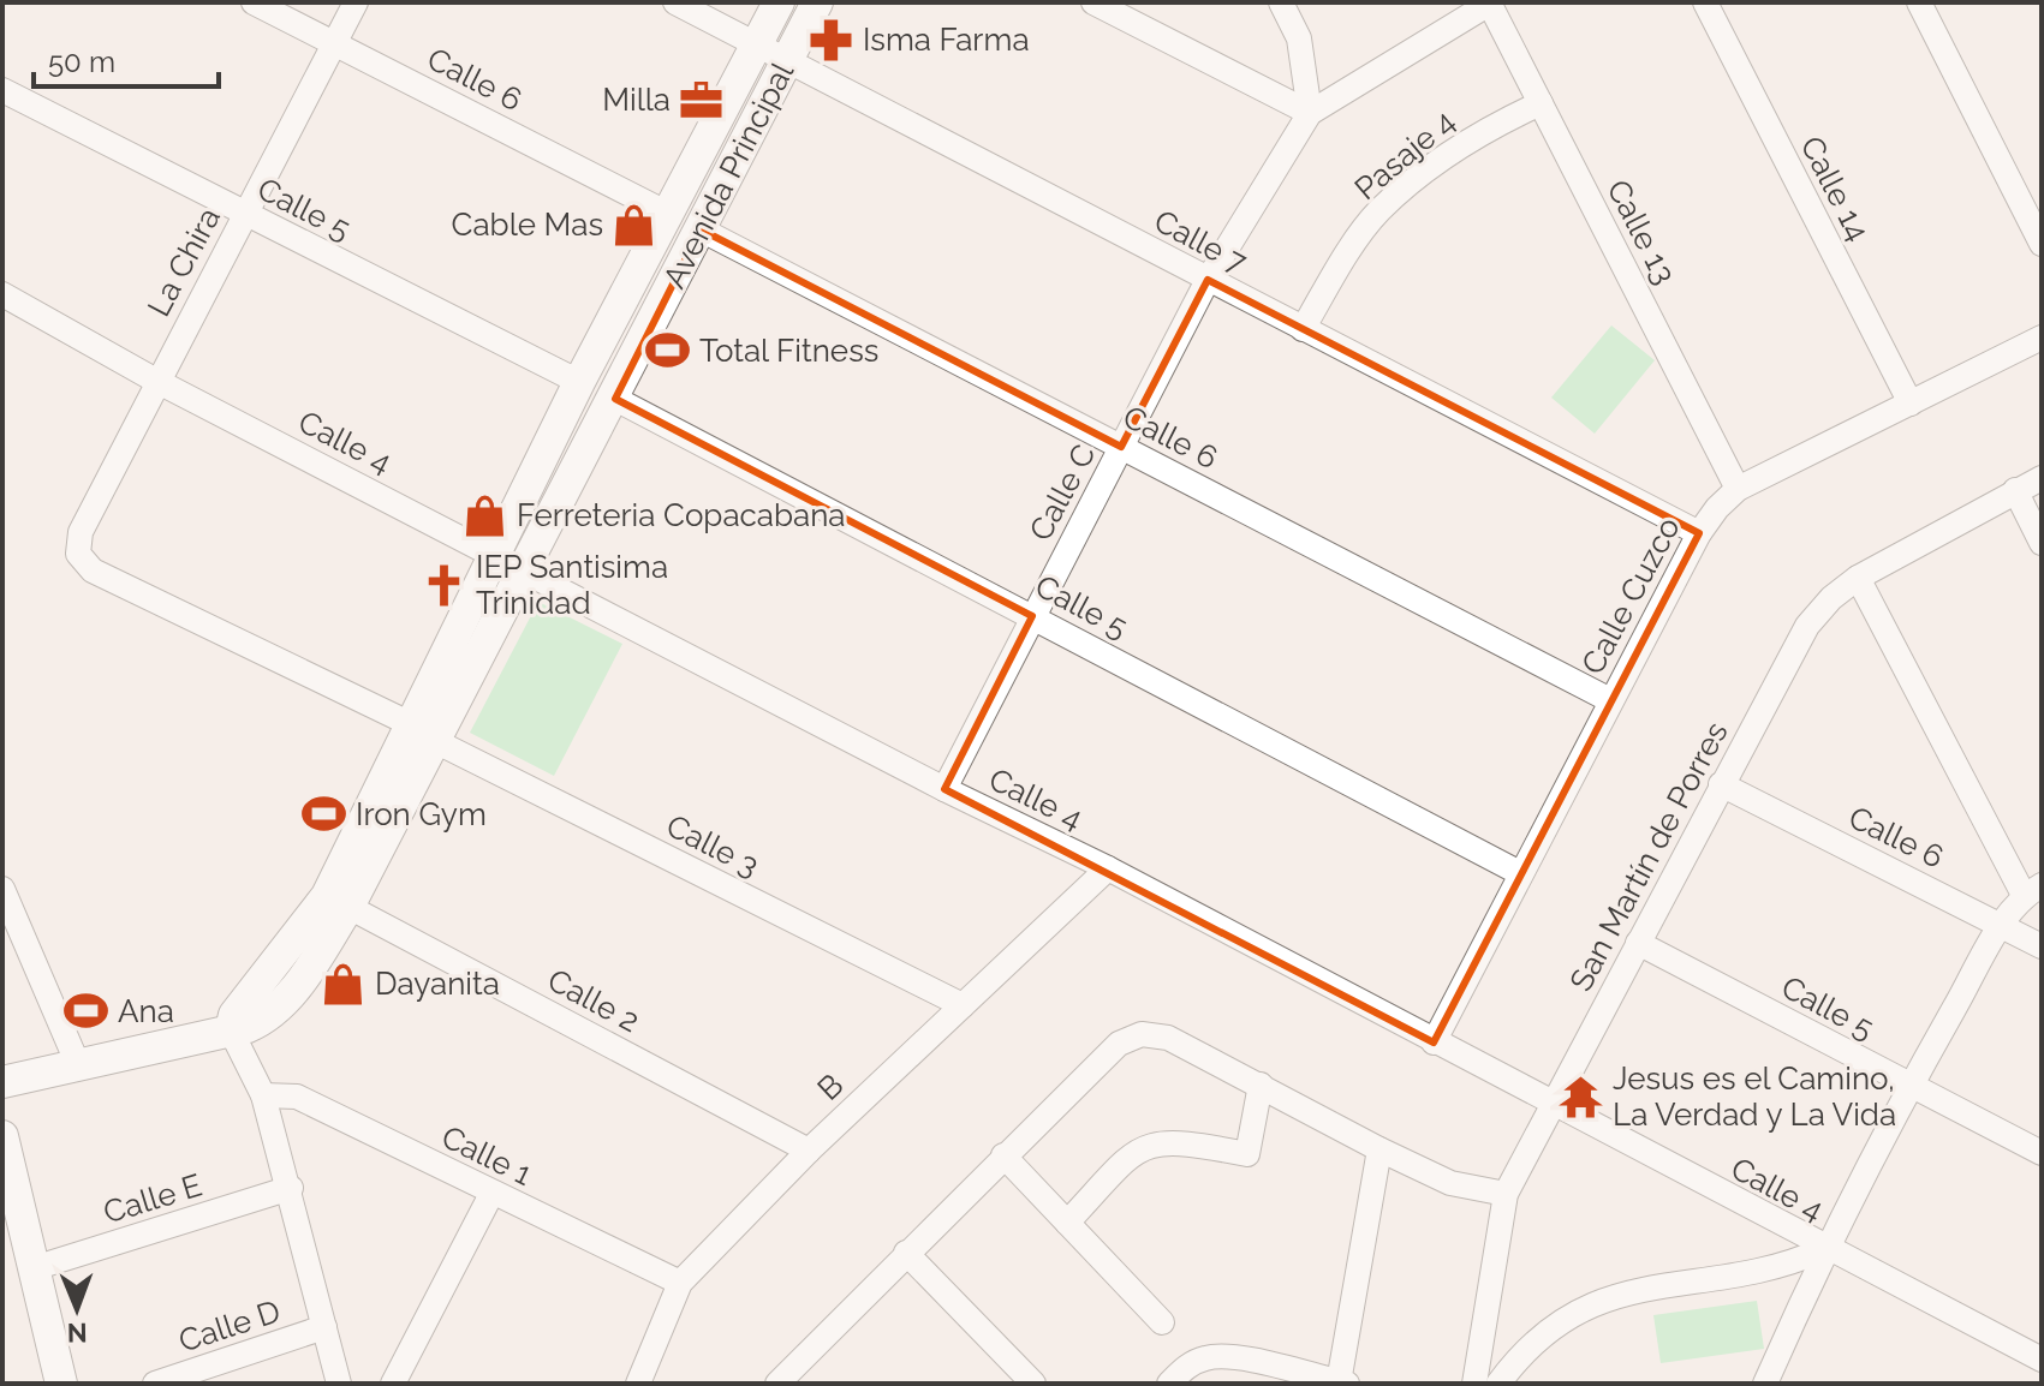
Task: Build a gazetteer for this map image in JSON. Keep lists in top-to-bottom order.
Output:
{
  "streets": {
    "street": [
      "Calle 6",
      "Pasaje 4",
      "Avenida Principal",
      "Calle 14",
      "Calle 5",
      "Calle 13",
      "Calle 7",
      "La Chira",
      "Calle 4",
      "Calle C",
      "Calle Cuzco",
      "Calle 3",
      "San Martín de Porres",
      "Calle 2",
      "B",
      "Calle 1",
      "Calle E",
      "Calle D"
    ]
  },
  "crossings": [
    ["Calle 6", "Avenida Principal"],
    ["Calle 6", "La Chira"],
    ["Calle 6", "Calle C"],
    ["Calle 6", "Calle Cuzco"],
    ["Calle 6", "San Martín de Porres"],
    ["Pasaje 4", "Calle 13"],
    ["Pasaje 4", "Calle 7"],
    ["Avenida Principal", "Calle 5"],
    ["Avenida Principal", "Calle 7"],
    ["Avenida Principal", "Calle 4"],
    ["Avenida Principal", "Calle 3"],
    ["Avenida Principal", "Calle 2"],
    ["Calle 14", "Calle Cuzco"],
    ["Calle 5", "La Chira"],
    ["Calle 5", "Calle C"],
    ["Calle 5", "Calle Cuzco"],
    ["Calle 5", "San Martín de Porres"],
    ["Calle 13", "Calle C"],
    ["Calle 13", "Calle Cuzco"],
    ["Calle 7", "Calle C"],
    ["Calle 7", "Calle Cuzco"],
    ["La Chira", "Calle 4"],
    ["La Chira", "Calle 3"],
    ["Calle 4", "Calle C"],
    ["Calle 4", "Calle Cuzco"],
    ["Calle 4", "San Martín de Porres"],
    ["Calle 4", "B"],
    ["Calle 3", "B"],
    ["Calle 2", "B"],
    ["B", "Calle 1"]
  ],
  "places": {
    "pharmacy": ["Isma Farma"],
    "office": ["Milla"],
    "shop": ["Cable Mas", "Ferreteria Copacabana", "Dayanita"],
    "sports": ["Total Fitness", "Iron Gym", "Ana"],
    "church": ["IEP Santisima Trinidad"],
    "temple": ["Jesus es el Camino, La Verdad y La Vida"]
  },
  "scale_bar": "50 m",
  "north": "bottom"
}
